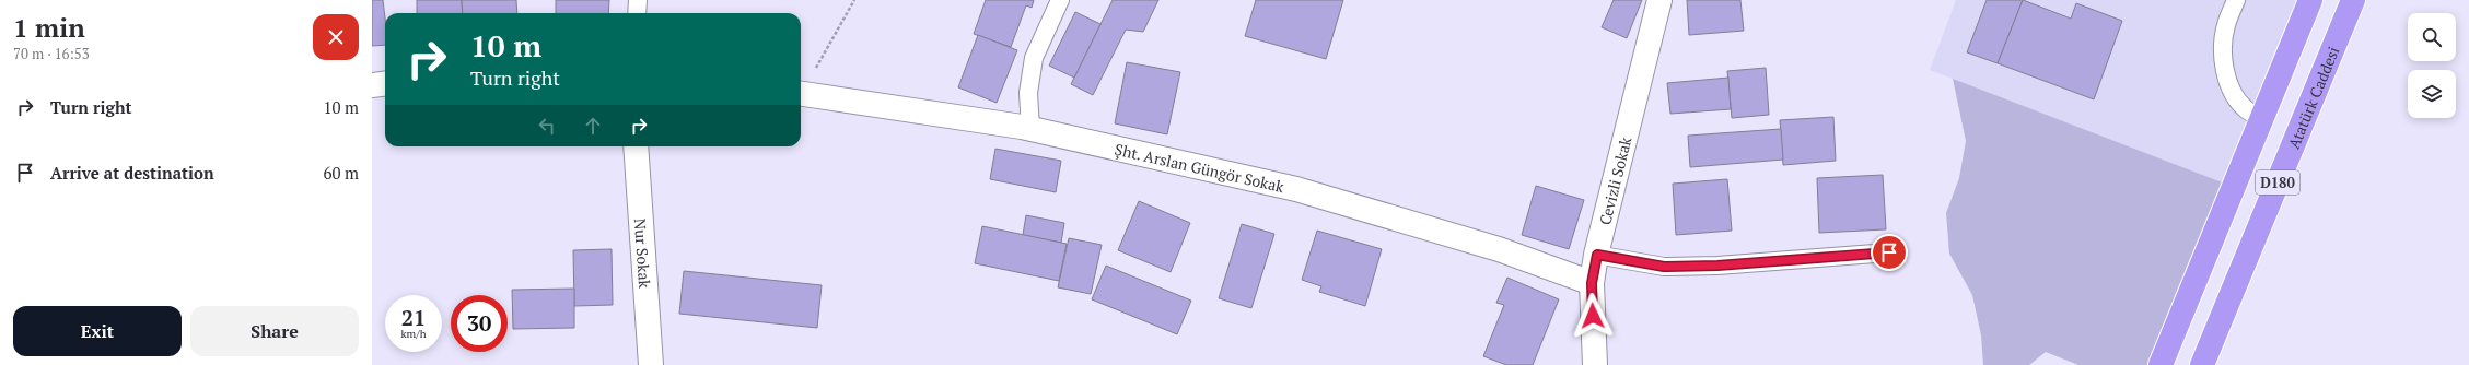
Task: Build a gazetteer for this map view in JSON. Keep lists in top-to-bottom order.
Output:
{
  "streets": {
    "highway": ["Atatürk Caddesi", "D180"],
    "street": ["Şht. Arslan Güngör Sokak", "Cevizli Sokak", "Nur Sokak"]
  },
  "crossings": [
    ["Şht. Arslan Güngör Sokak", "Cevizli Sokak"]
  ],
  "page": {
    "heading": ["1 min", "70 m · 16:53"],
    "turn": ["10 m", "Turn right"],
    "list": [
      {
        "name": "Turn right",
        "value": "10 m"
      },
      {
        "name": "Arrive at destination",
        "value": "60 m"
      }
    ],
    "speed": "21 km/h",
    "limit": "30",
    "buttons": ["Exit", "Share"]
  }
}
